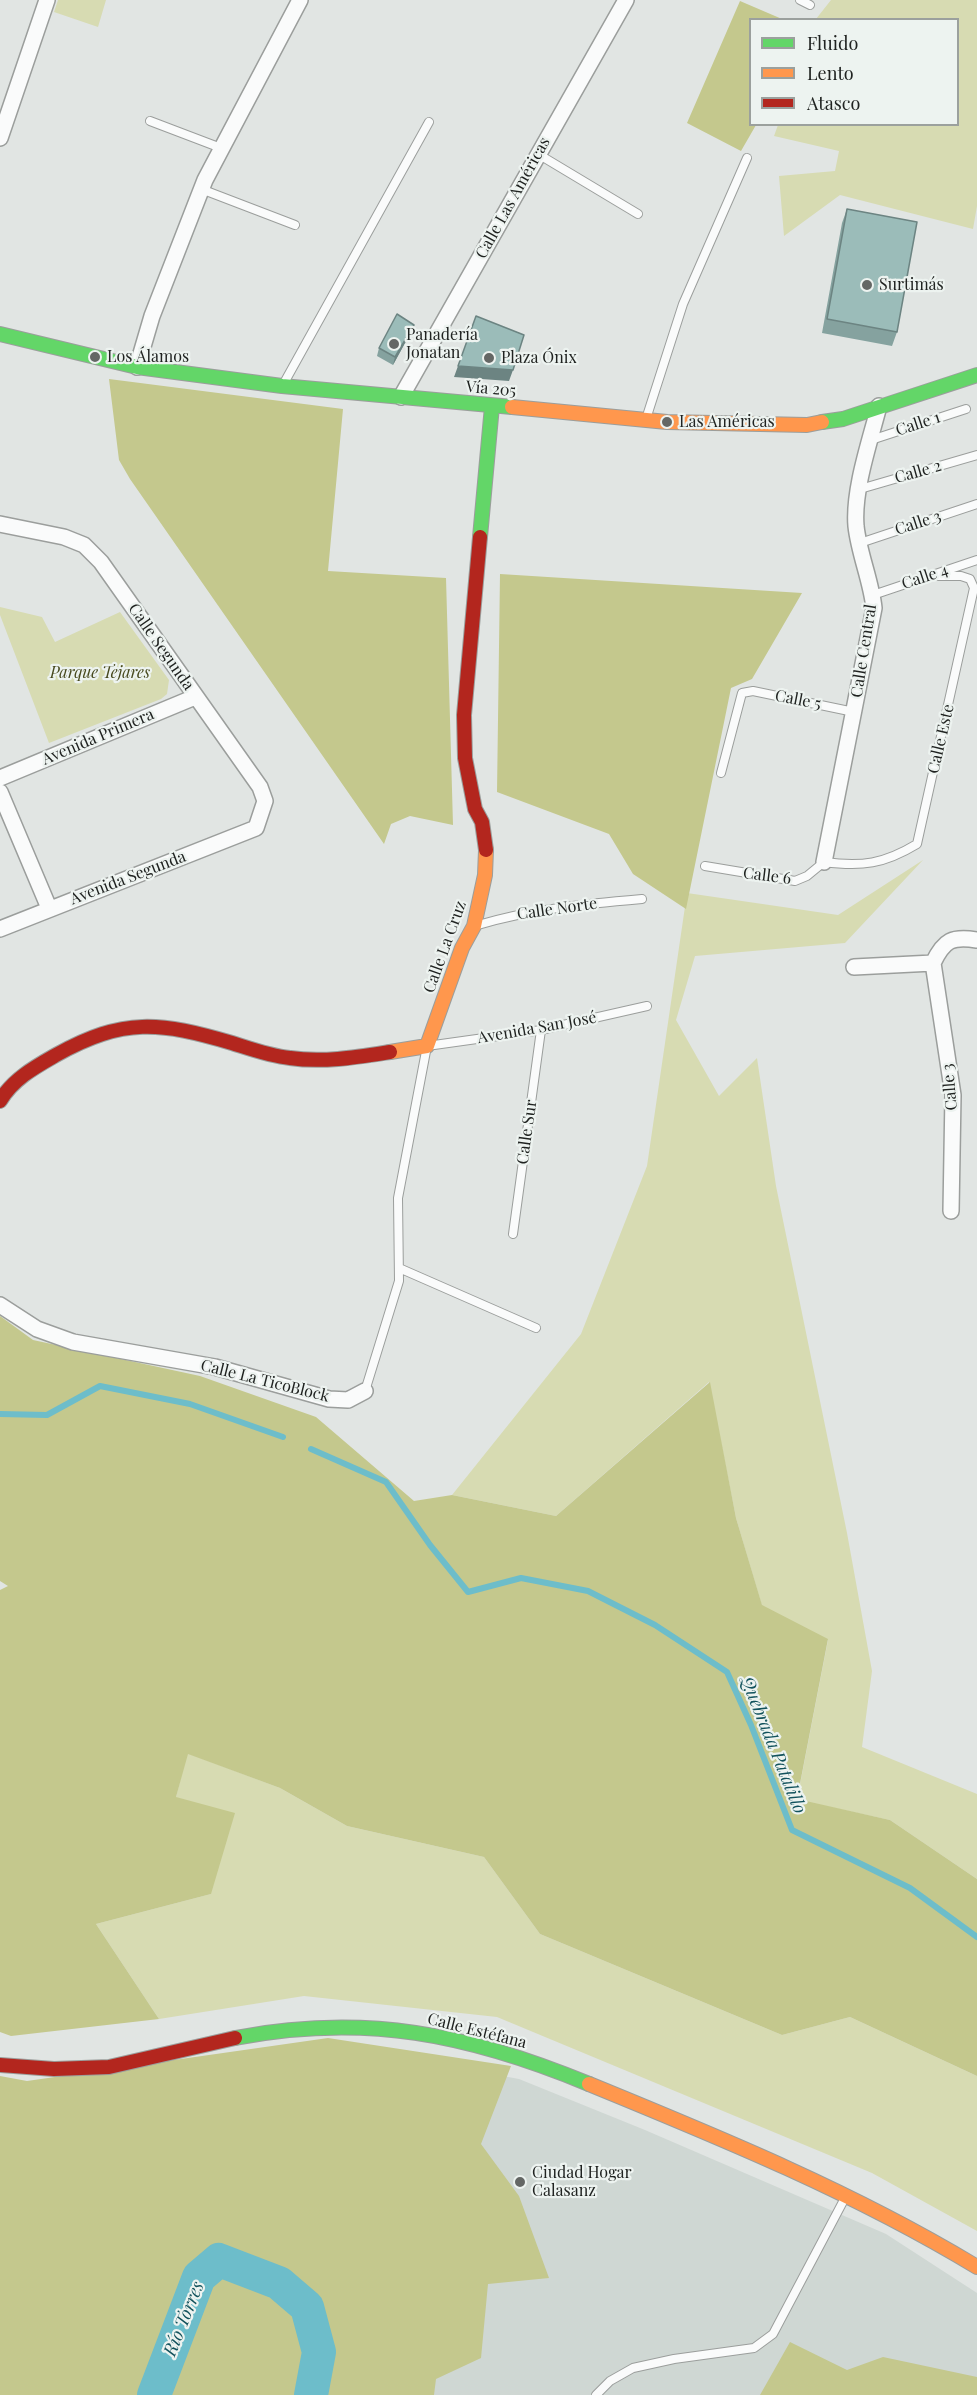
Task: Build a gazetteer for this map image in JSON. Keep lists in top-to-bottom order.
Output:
{
  "streets": {
    "street": [
      "Calle Las Américas",
      "Vía 205",
      "Calle 3",
      "Calle Segunda",
      "Calle Central",
      "Avenida Primera",
      "Avenida Segunda",
      "Calle La Cruz",
      "Calle La TicoBlock",
      "Calle Estéfana"
    ],
    "lane": [
      "Calle 1",
      "Calle 2",
      "Calle 4",
      "Calle 5",
      "Calle Este",
      "Calle 6",
      "Calle Norte",
      "Avenida San José",
      "Calle Sur"
    ]
  },
  "crossings": [
    ["Calle Las Américas", "Vía 205"],
    ["Vía 205", "Calle Central"],
    ["Vía 205", "Calle La Cruz"],
    ["Calle 1", "Calle Central"],
    ["Calle 2", "Calle Central"],
    ["Calle 3", "Calle Central"],
    ["Calle 4", "Calle Central"],
    ["Calle 4", "Calle Este"],
    ["Calle Segunda", "Avenida Primera"],
    ["Calle Segunda", "Avenida Segunda"],
    ["Calle Central", "Calle 5"],
    ["Calle Central", "Calle Este"],
    ["Calle Central", "Calle 6"],
    ["Calle Este", "Calle 6"],
    ["Calle Norte", "Calle La Cruz"],
    ["Calle La Cruz", "Avenida San José"],
    ["Calle La Cruz", "Calle La TicoBlock"],
    ["Avenida San José", "Calle Sur"],
    ["Avenida San José", "Calle La TicoBlock"]
  ],
  "water": ["Quebrada Patalillo", "Río Torres"],
  "parks": ["Parque Tejares"],
  "places": [
    "Surtimás",
    "Panadería Jonatan",
    "Los Álamos",
    "Plaza Ónix",
    "Las Américas",
    "Ciudad Hogar Calasanz"
  ],
  "legend": ["Fluido", "Lento", "Atasco"]
}
